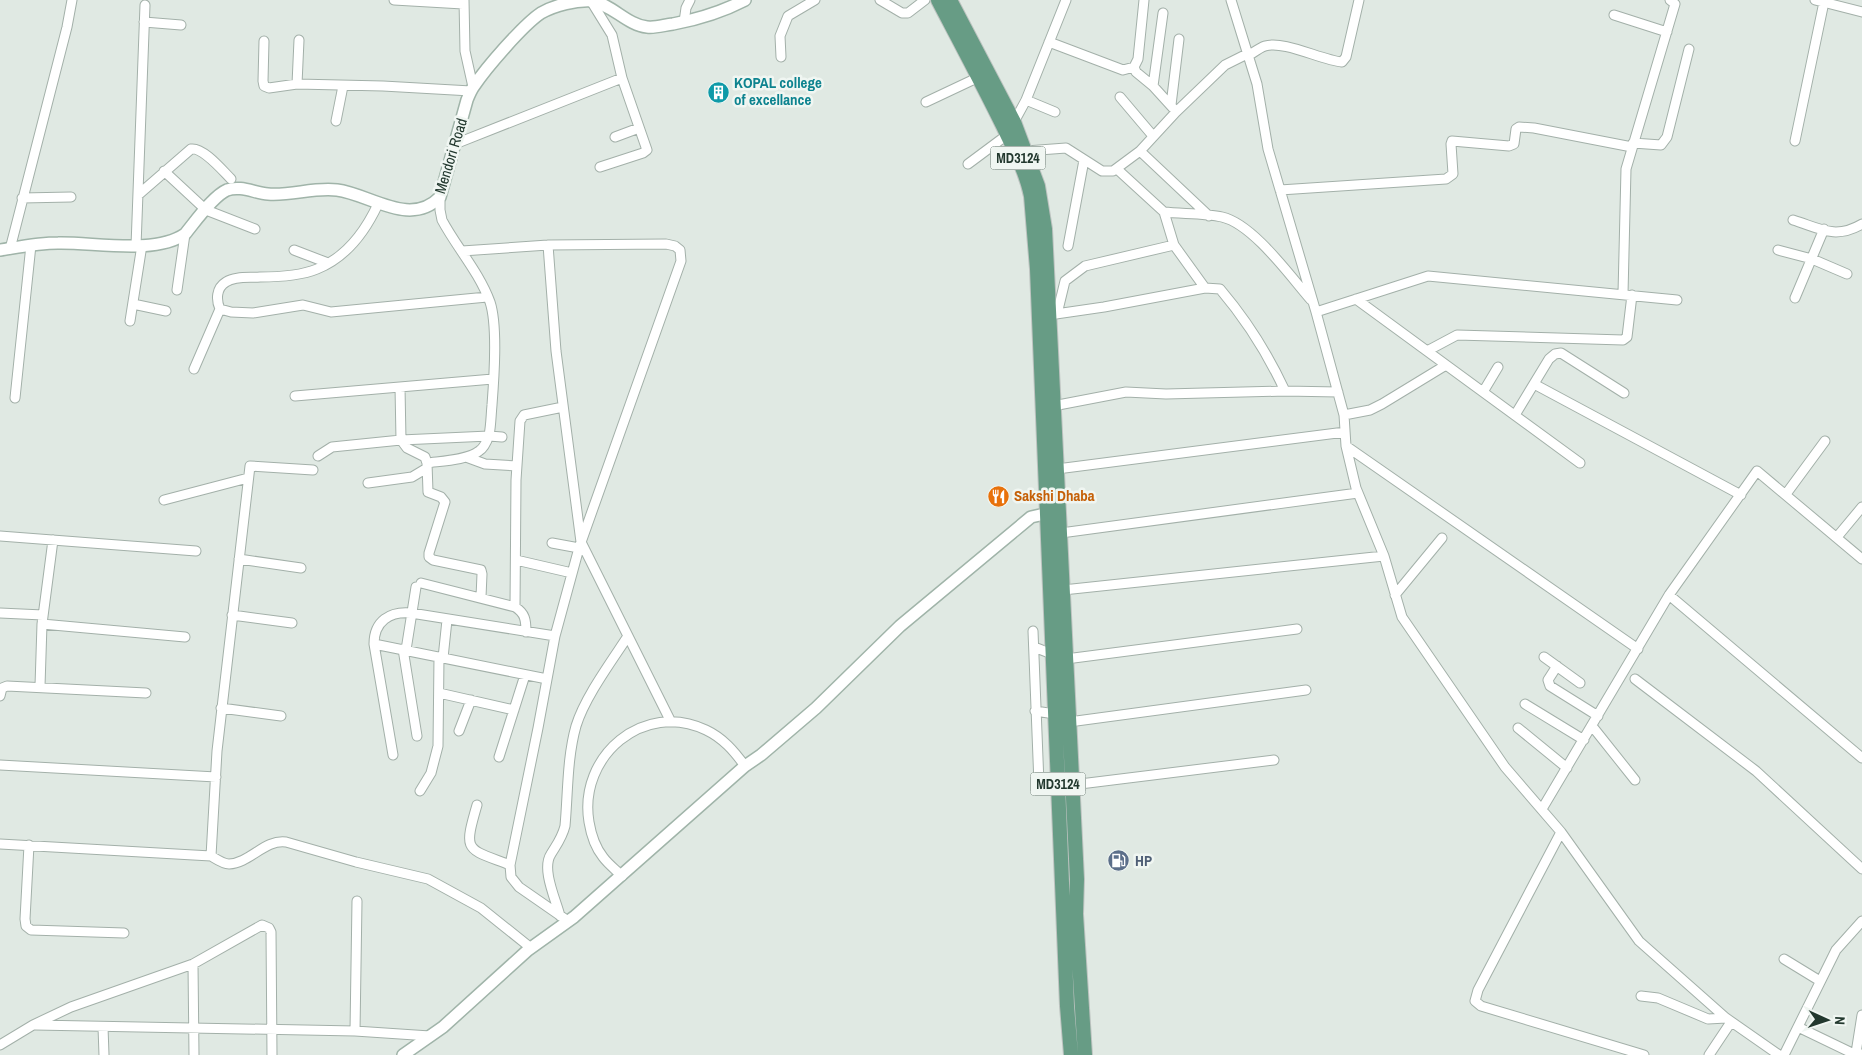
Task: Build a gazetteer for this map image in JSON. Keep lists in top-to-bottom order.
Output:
{
  "streets": {
    "main road": ["Mendori Road", "MD3124"]
  },
  "places": {
    "building": ["KOPAL college of excellance"],
    "restaurant": ["Sakshi Dhaba"],
    "fuel station": ["HP"]
  },
  "north": "right"
}
